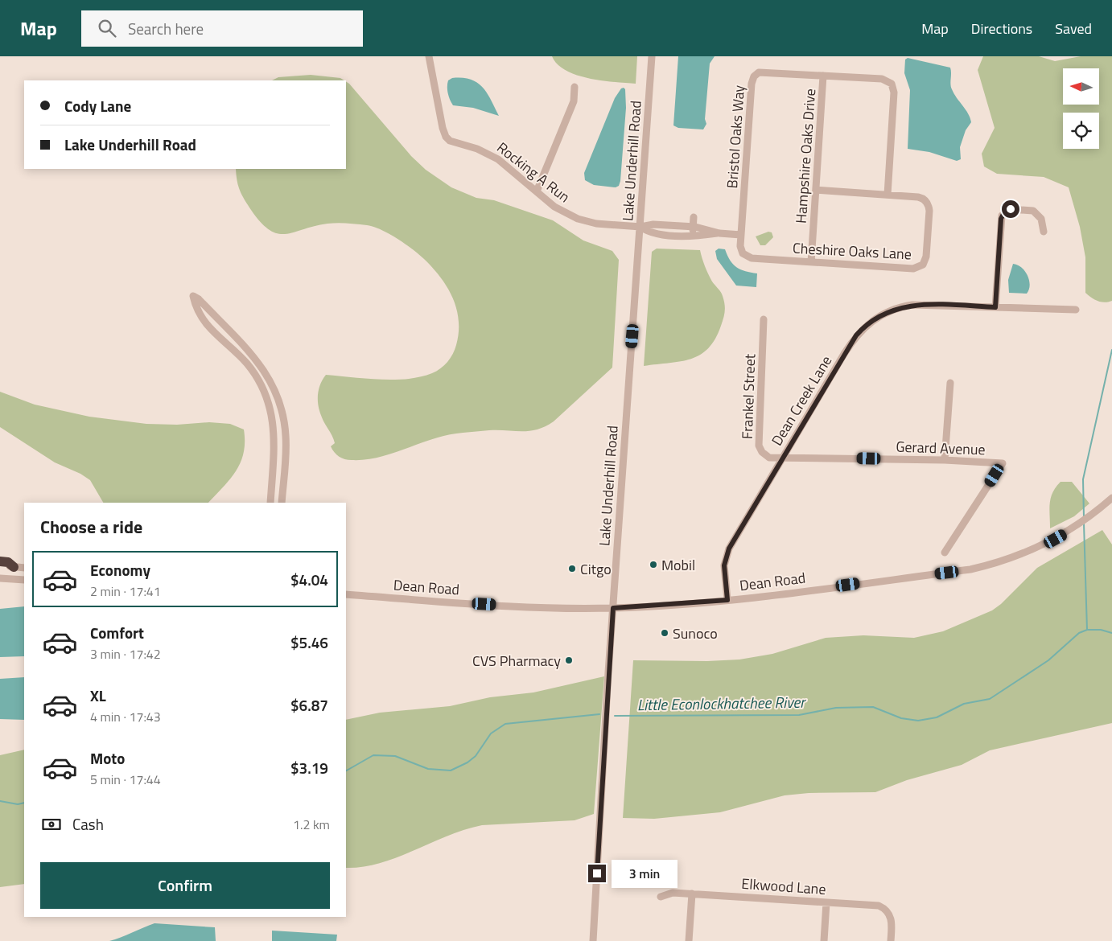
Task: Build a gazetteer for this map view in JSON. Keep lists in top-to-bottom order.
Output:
{
  "streets": {
    "street": [
      "Bristol Oaks Way",
      "Hampshire Oaks Drive",
      "Lake Underhill Road",
      "Rocking A Run",
      "Cheshire Oaks Lane",
      "Frankel Street",
      "Dean Creek Lane",
      "Gerard Avenue",
      "Dean Road",
      "Elkwood Lane"
    ]
  },
  "crossings": [
    ["Bristol Oaks Way", "Hampshire Oaks Drive"],
    ["Bristol Oaks Way", "Rocking A Run"],
    ["Bristol Oaks Way", "Cheshire Oaks Lane"],
    ["Hampshire Oaks Drive", "Cheshire Oaks Lane"],
    ["Lake Underhill Road", "Rocking A Run"],
    ["Lake Underhill Road", "Dean Road"],
    ["Rocking A Run", "Cheshire Oaks Lane"],
    ["Frankel Street", "Dean Creek Lane"],
    ["Frankel Street", "Gerard Avenue"],
    ["Dean Creek Lane", "Gerard Avenue"],
    ["Dean Creek Lane", "Dean Road"]
  ],
  "water": ["Little Econlockhatchee River"],
  "places": [
    "Mobil",
    "Citgo",
    "Sunoco",
    "CVS Pharmacy"
  ],
  "north": "left",
  "page": {
    "header": "Map",
    "search": "Search here",
    "nav": ["Map", "Directions", "Saved"],
    "banner": ["Cody Lane", "Lake Underhill Road"],
    "heading": "Choose a ride",
    "list": [
      {
        "name": "Economy",
        "note": "2 min · 17:41",
        "value": "$4.04"
      },
      {
        "name": "Comfort",
        "note": "3 min · 17:42",
        "value": "$5.46"
      },
      {
        "name": "XL",
        "note": "4 min · 17:43",
        "value": "$6.87"
      },
      {
        "name": "Moto",
        "note": "5 min · 17:44",
        "value": "$3.19"
      }
    ],
    "pay": ["Cash", "1.2 km"],
    "buttons": "Confirm",
    "bubble": "3 min"
  }
}
